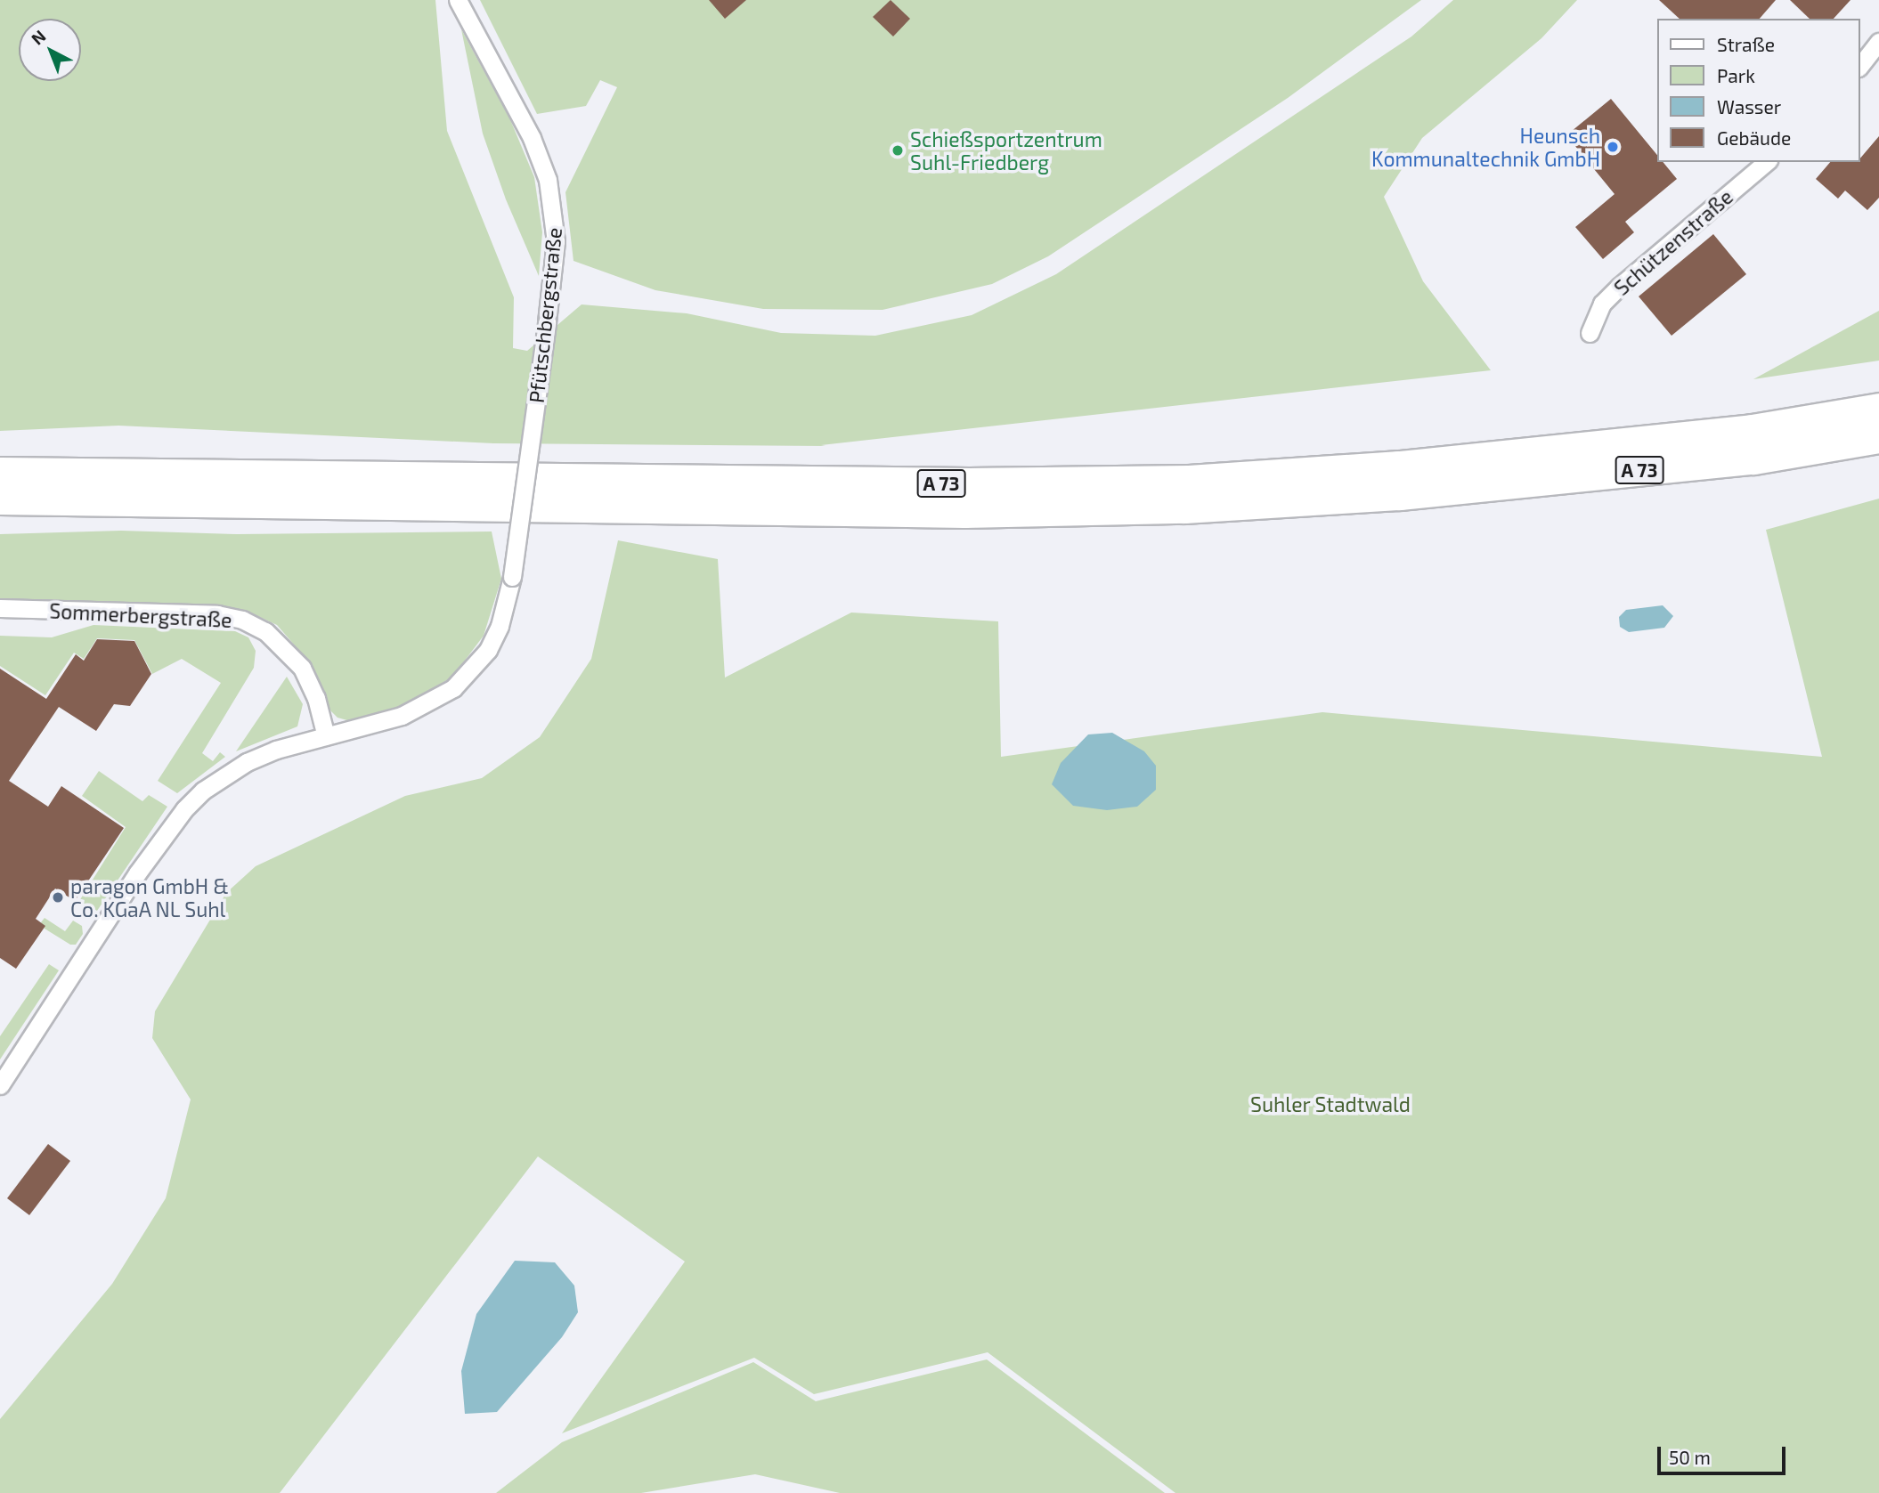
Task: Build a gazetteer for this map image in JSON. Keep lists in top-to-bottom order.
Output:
{
  "streets": {
    "highway": ["A 73"],
    "street": ["Schützenstraße", "Pfütschbergstraße", "Sommerbergstraße"]
  },
  "crossings": [
    ["Pfütschbergstraße", "Sommerbergstraße"]
  ],
  "parks": ["Suhler Stadtwald"],
  "places": ["Heunsch Kommunaltechnik GmbH", "Schießsportzentrum Suhl-Friedberg", "paragon GmbH & Co. KGaA NL Suhl"],
  "legend": [
    "Straße",
    "Park",
    "Wasser",
    "Gebäude"
  ],
  "scale_bar": "50 m",
  "north": "top left"
}
